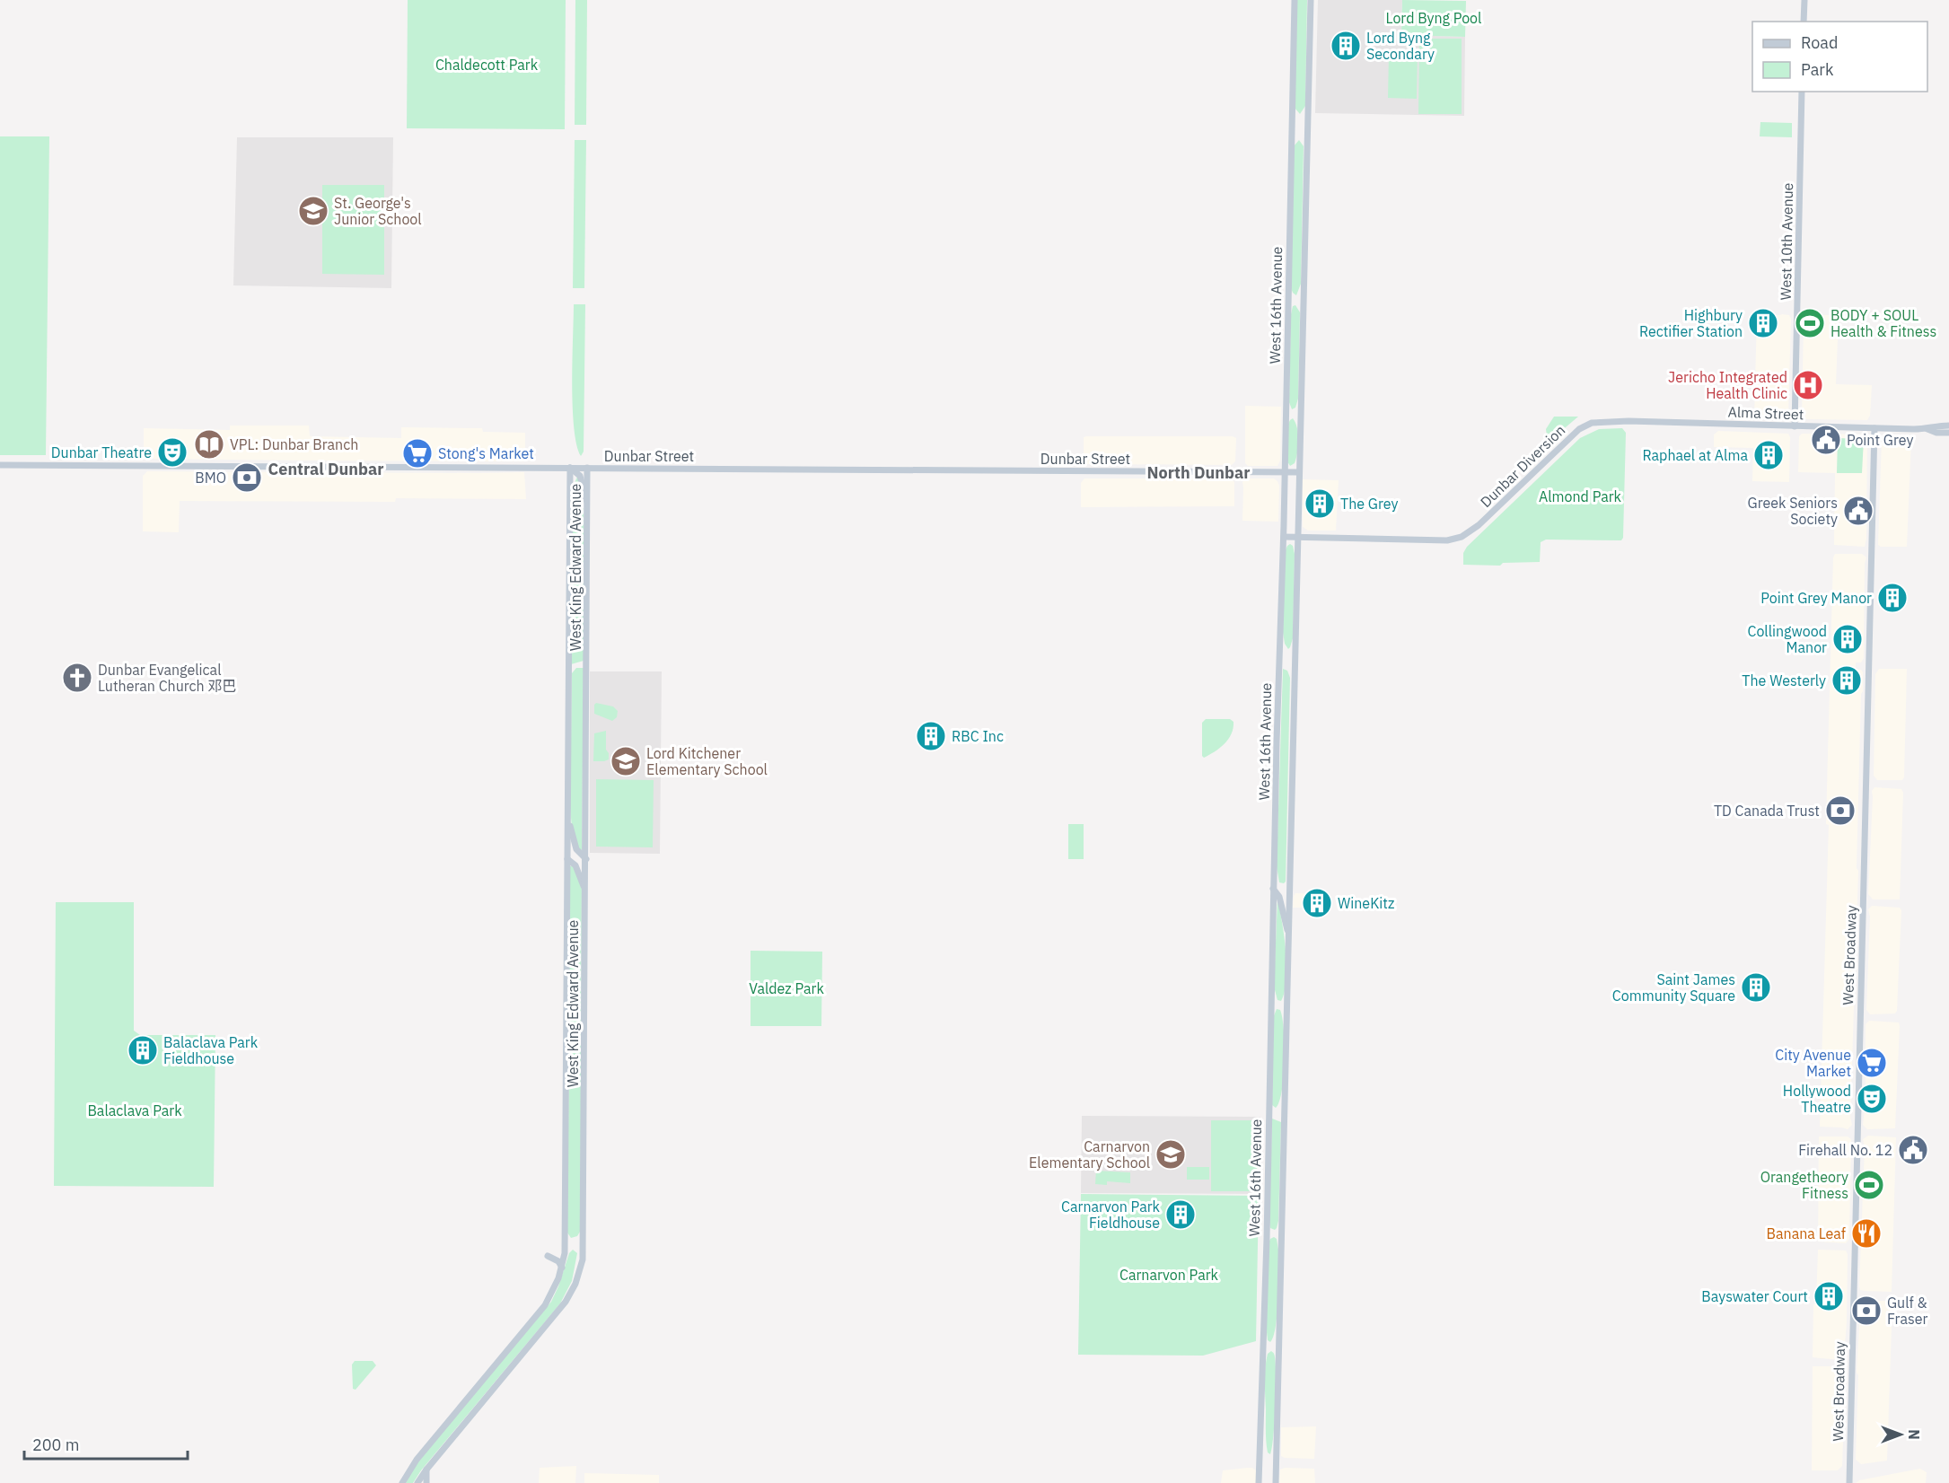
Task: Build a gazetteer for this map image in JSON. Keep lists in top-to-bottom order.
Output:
{
  "streets": {
    "main road": [
      "West 10th Avenue",
      "West 16th Avenue",
      "Alma Street",
      "Dunbar Street",
      "Dunbar Diversion",
      "West King Edward Avenue",
      "West Broadway"
    ]
  },
  "crossings": [
    ["West 10th Avenue", "Alma Street"],
    ["West 16th Avenue", "Dunbar Street"],
    ["West 16th Avenue", "Dunbar Diversion"],
    ["Alma Street", "Dunbar Diversion"],
    ["Alma Street", "West Broadway"],
    ["Dunbar Street", "West King Edward Avenue"]
  ],
  "districts": ["Central Dunbar", "North Dunbar"],
  "parks": [
    "Lord Byng Pool",
    "Chaldecott Park",
    "Almond Park",
    "Valdez Park",
    "Balaclava Park",
    "Carnarvon Park"
  ],
  "places": {
    "building": [
      "Lord Byng Secondary",
      "Highbury Rectifier Station",
      "Raphael at Alma",
      "The Grey",
      "Point Grey Manor",
      "Collingwood Manor",
      "The Westerly",
      "RBC Inc",
      "WineKitz",
      "Saint James Community Square",
      "Balaclava Park Fieldhouse",
      "Carnarvon Park Fieldhouse",
      "Bayswater Court"
    ],
    "school or university": ["St. George's Junior School", "Lord Kitchener Elementary School", "Carnarvon Elementary School"],
    "sports": ["BODY + SOUL Health & Fitness", "Orangetheory Fitness"],
    "hospital": ["Jericho Integrated Health Clinic"],
    "public building": ["Point Grey", "Greek Seniors Society", "Firehall No. 12"],
    "library": ["VPL: Dunbar Branch"],
    "theatre": ["Dunbar Theatre", "Hollywood Theatre"],
    "supermarket": ["Stong's Market", "City Avenue Market"],
    "bank": ["BMO", "TD Canada Trust", "Gulf & Fraser"],
    "church": ["Dunbar Evangelical Lutheran Church 邓巴"],
    "restaurant": ["Banana Leaf"]
  },
  "legend": ["Road", "Park"],
  "scale_bar": "200 m",
  "north": "right"
}
